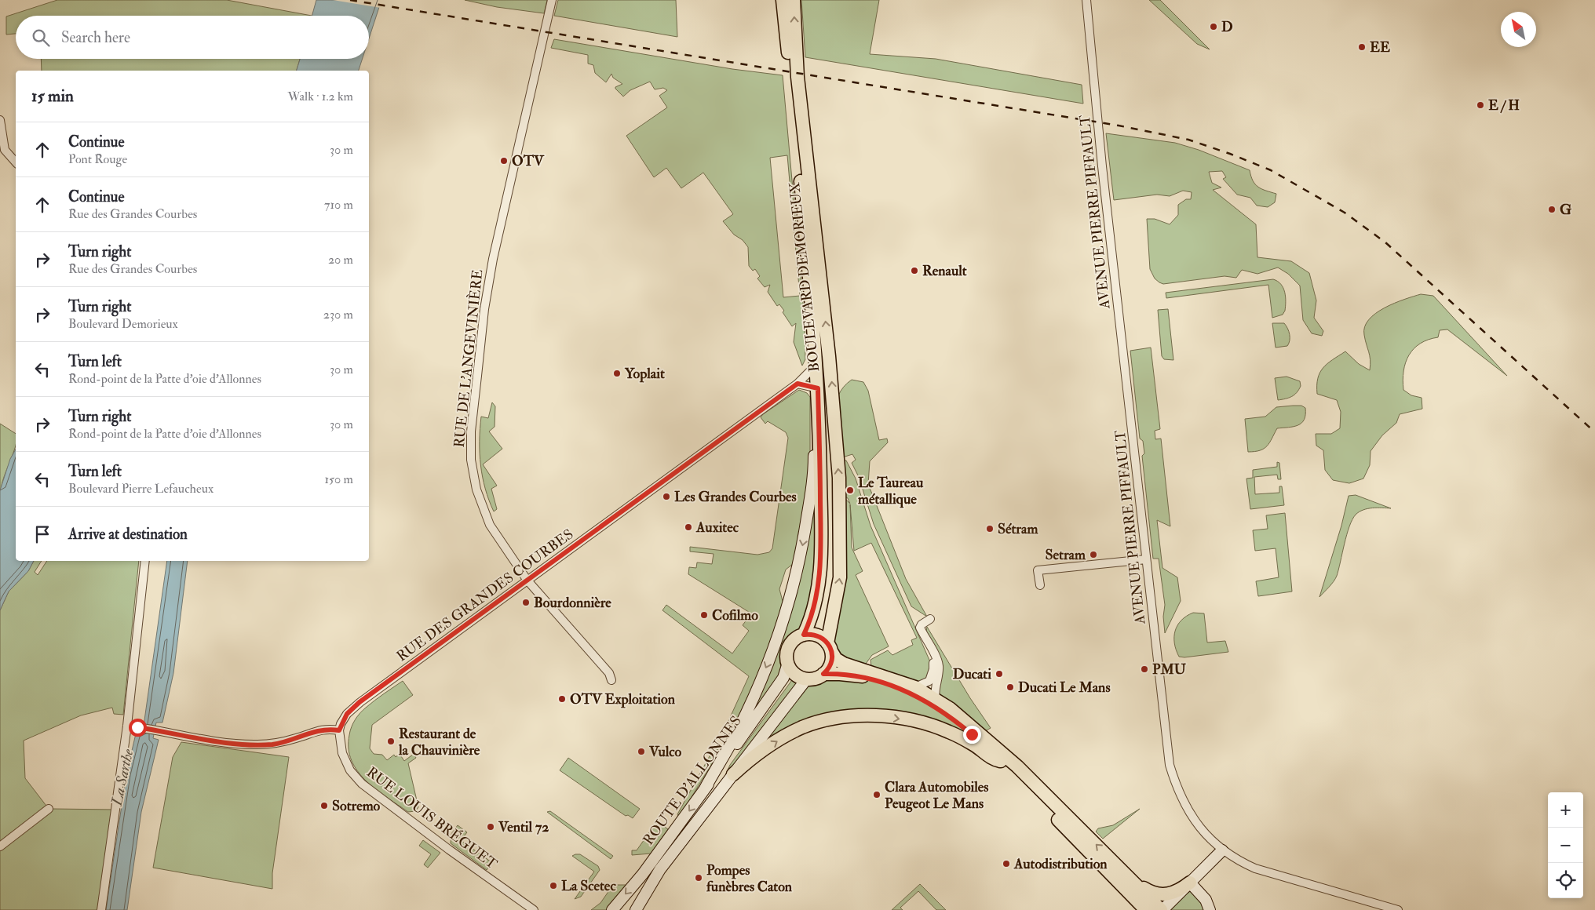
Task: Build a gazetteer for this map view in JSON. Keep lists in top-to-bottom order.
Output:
{
  "streets": {
    "main road": ["BOULEVARD DEMORIEUX", "ROUTE D'ALLONNES"],
    "street": [
      "AVENUE PIERRE PIFFAULT",
      "RUE DE L'ANGEVINIÈRE",
      "RUE DES GRANDES COURBES",
      "RUE LOUIS BRÉGUET"
    ]
  },
  "crossings": [
    ["BOULEVARD DEMORIEUX", "ROUTE D'ALLONNES"],
    ["RUE DE L'ANGEVINIÈRE", "RUE DES GRANDES COURBES"],
    ["RUE DES GRANDES COURBES", "RUE LOUIS BRÉGUET"]
  ],
  "water": ["La Sarthe"],
  "places": [
    "D",
    "EE",
    "E / H",
    "OTV",
    "G",
    "Renault",
    "Yoplait",
    "Le Taureau métallique",
    "Les Grandes Courbes",
    "Auxitec",
    "Sétram",
    "Setram",
    "Bourdonnière",
    "Cofilmo",
    "PMU",
    "Ducati",
    "Ducati Le Mans",
    "OTV Exploitation",
    "Restaurant de la Chauvinière",
    "Vulco",
    "Clara Automobiles Peugeot Le Mans",
    "Sotremo",
    "Ventil 72",
    "Autodistribution",
    "Pompes funèbres Caton",
    "La Scetec"
  ],
  "north": "top left",
  "page": {
    "search": "Search here",
    "heading": ["15 min", "Walk · 1.2 km"],
    "list": [
      ["Continue", "Pont Rouge", "30 m"],
      ["Continue", "Rue des Grandes Courbes", "710 m"],
      ["Turn right", "Rue des Grandes Courbes", "20 m"],
      ["Turn right", "Boulevard Demorieux", "230 m"],
      ["Turn left", "Rond-point de la Patte d'oie d'Allonnes", "30 m"],
      ["Turn right", "Rond-point de la Patte d'oie d'Allonnes", "30 m"],
      ["Turn left", "Boulevard Pierre Lefaucheux", "150 m"],
      "Arrive at destination"
    ],
    "map_buttons": ["+", "−"]
  }
}
